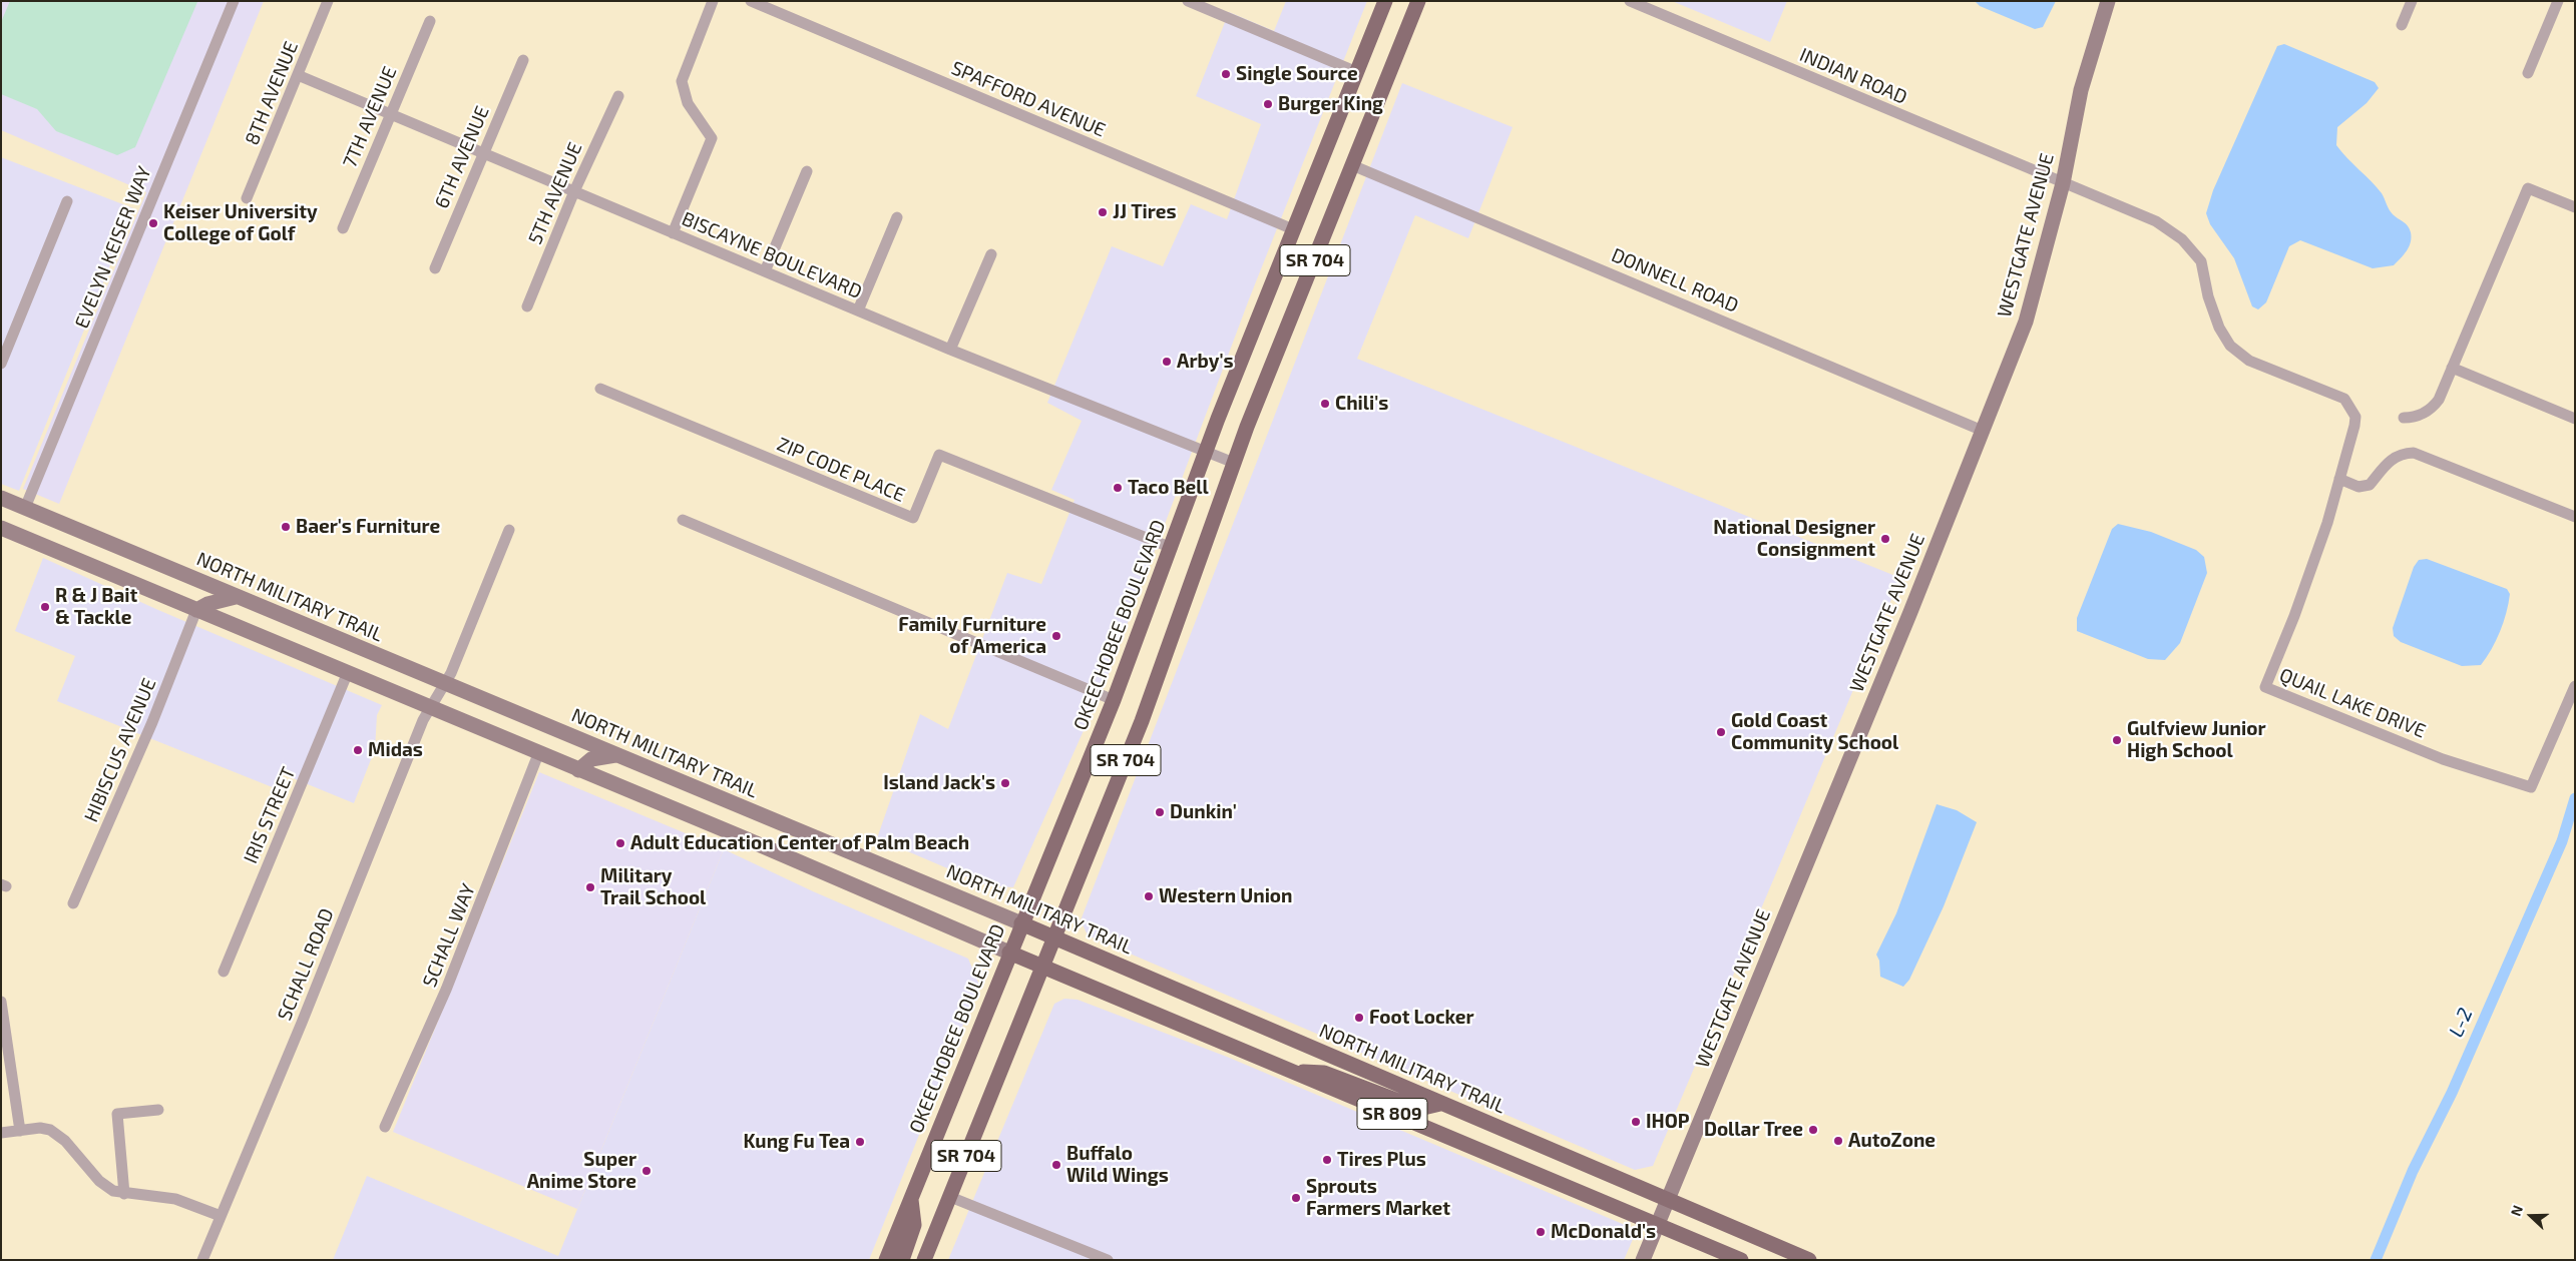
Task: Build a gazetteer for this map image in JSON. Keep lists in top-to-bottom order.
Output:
{
  "streets": {
    "main road": [
      "WESTGATE AVENUE",
      "SR 704",
      "NORTH MILITARY TRAIL",
      "OKEECHOBEE BOULEVARD",
      "SR 809"
    ],
    "street": [
      "INDIAN ROAD",
      "8TH AVENUE",
      "SPAFFORD AVENUE",
      "7TH AVENUE",
      "6TH AVENUE",
      "5TH AVENUE",
      "EVELYN KEISER WAY",
      "BISCAYNE BOULEVARD",
      "DONNELL ROAD",
      "ZIP CODE PLACE",
      "QUAIL LAKE DRIVE",
      "HIBISCUS AVENUE",
      "IRIS STREET",
      "SCHALL WAY",
      "SCHALL ROAD"
    ]
  },
  "crossings": [
    ["INDIAN ROAD", "WESTGATE AVENUE"],
    ["INDIAN ROAD", "QUAIL LAKE DRIVE"],
    ["8TH AVENUE", "BISCAYNE BOULEVARD"],
    ["SPAFFORD AVENUE", "OKEECHOBEE BOULEVARD"],
    ["7TH AVENUE", "BISCAYNE BOULEVARD"],
    ["6TH AVENUE", "BISCAYNE BOULEVARD"],
    ["5TH AVENUE", "BISCAYNE BOULEVARD"],
    ["WESTGATE AVENUE", "DONNELL ROAD"],
    ["WESTGATE AVENUE", "NORTH MILITARY TRAIL"],
    ["WESTGATE AVENUE", "SR 809"],
    ["EVELYN KEISER WAY", "NORTH MILITARY TRAIL"],
    ["BISCAYNE BOULEVARD", "SR 704"],
    ["BISCAYNE BOULEVARD", "OKEECHOBEE BOULEVARD"],
    ["SR 704", "DONNELL ROAD"],
    ["SR 704", "NORTH MILITARY TRAIL"],
    ["SR 704", "SR 809"],
    ["ZIP CODE PLACE", "OKEECHOBEE BOULEVARD"],
    ["NORTH MILITARY TRAIL", "OKEECHOBEE BOULEVARD"],
    ["NORTH MILITARY TRAIL", "SCHALL ROAD"],
    ["OKEECHOBEE BOULEVARD", "SR 809"],
    ["HIBISCUS AVENUE", "SR 809"],
    ["IRIS STREET", "SR 809"],
    ["SCHALL WAY", "SR 809"],
    ["SCHALL ROAD", "SR 809"]
  ],
  "water": ["L-2"],
  "places": [
    "Single Source",
    "Burger King",
    "JJ Tires",
    "Keiser University College of Golf",
    "Arby's",
    "Chili's",
    "Taco Bell",
    "Baer's Furniture",
    "National Designer Consignment",
    "R & J Bait & Tackle",
    "Family Furniture of America",
    "Gold Coast Community School",
    "Gulfview Junior High School",
    "Midas",
    "Island Jack's",
    "Dunkin'",
    "Adult Education Center of Palm Beach",
    "Military Trail School",
    "Western Union",
    "Foot Locker",
    "IHOP",
    "Dollar Tree",
    "AutoZone",
    "Kung Fu Tea",
    "Tires Plus",
    "Buffalo Wild Wings",
    "Super Anime Store",
    "Sprouts Farmers Market",
    "McDonald's"
  ],
  "north": "left"
}
